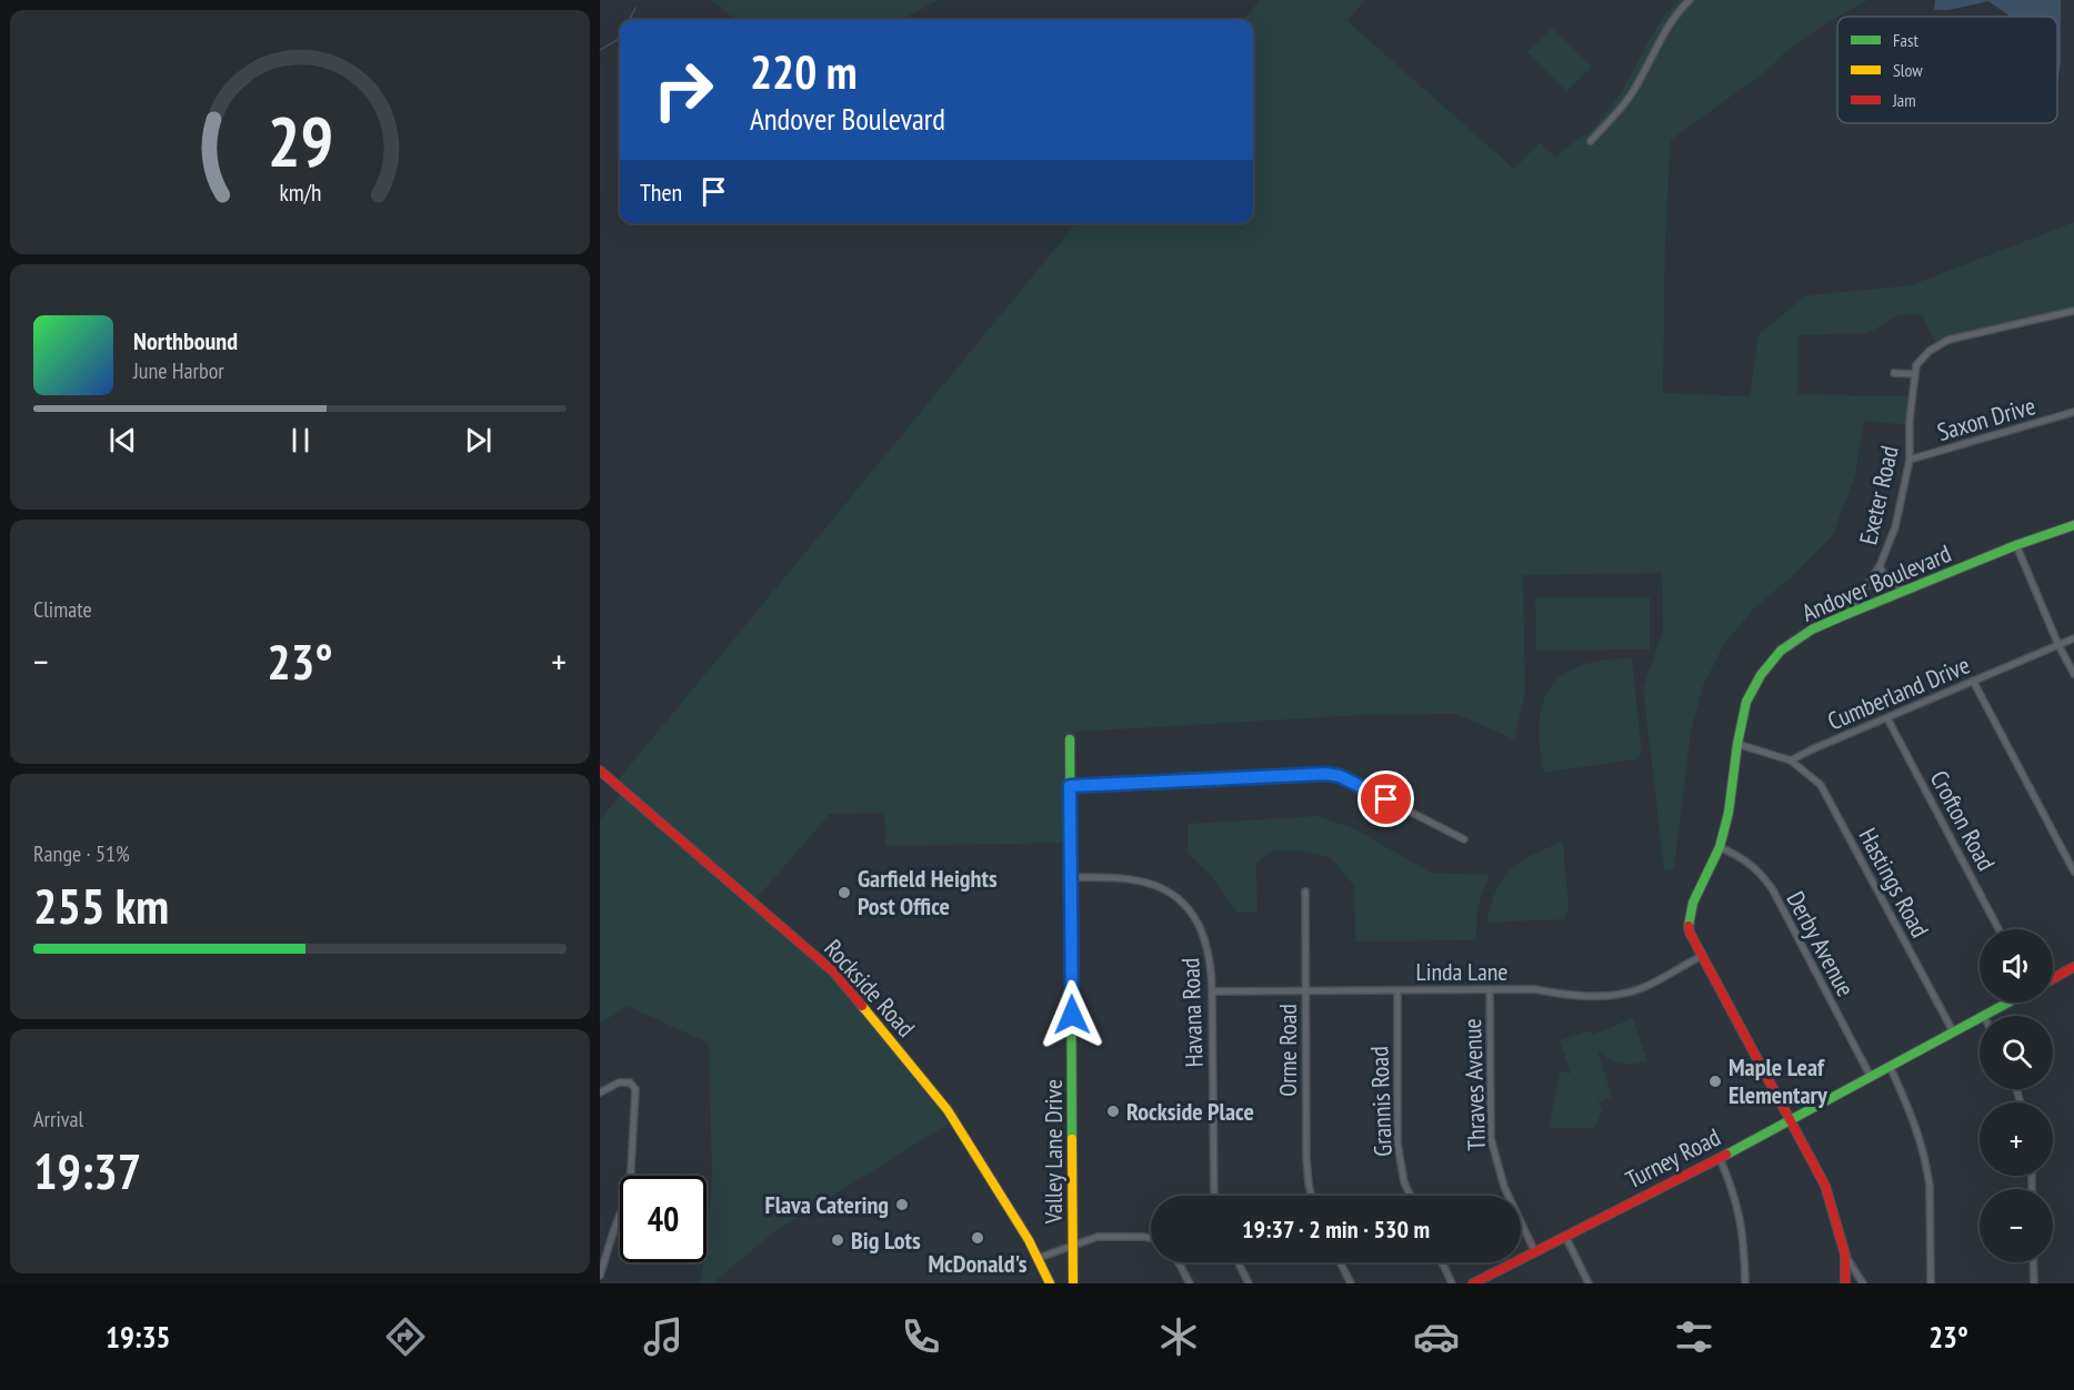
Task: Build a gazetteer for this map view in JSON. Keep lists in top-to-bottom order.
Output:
{
  "streets": {
    "street": [
      "Saxon Drive",
      "Exeter Road",
      "Andover Boulevard",
      "Cumberland Drive",
      "Crofton Road",
      "Hastings Road",
      "Derby Avenue",
      "Linda Lane",
      "Rockside Road",
      "Havana Road",
      "Orme Road",
      "Thraves Avenue",
      "Grannis Road",
      "Valley Lane Drive",
      "Turney Road"
    ]
  },
  "crossings": [
    ["Saxon Drive", "Exeter Road"],
    ["Exeter Road", "Andover Boulevard"],
    ["Andover Boulevard", "Derby Avenue"],
    ["Andover Boulevard", "Linda Lane"],
    ["Cumberland Drive", "Crofton Road"],
    ["Cumberland Drive", "Hastings Road"],
    ["Hastings Road", "Turney Road"],
    ["Derby Avenue", "Turney Road"],
    ["Linda Lane", "Havana Road"],
    ["Linda Lane", "Orme Road"],
    ["Linda Lane", "Thraves Avenue"],
    ["Linda Lane", "Grannis Road"],
    ["Havana Road", "Valley Lane Drive"],
    ["Thraves Avenue", "Turney Road"]
  ],
  "places": [
    "Garfield Heights Post Office",
    "Maple Leaf Elementary",
    "Rockside Place",
    "Flava Catering",
    "McDonald's",
    "Big Lots"
  ],
  "legend": ["Fast", "Slow", "Jam"],
  "page": {
    "turn": ["220 m", "Andover Boulevard"],
    "then": "Then",
    "song": ["Northbound", "June Harbor"],
    "tile": [
      "Climate",
      ["Range · 51%", "255 km"],
      ["Arrival", "19:37"]
    ],
    "heat": ["−", "23°", "+"],
    "map_buttons": ["+", "−"],
    "limit": "40",
    "trip": "19:37 · 2 min · 530 m",
    "tabs": ["19:35", "23°"],
    "gauge": ["29", "km/h"]
  }
}
